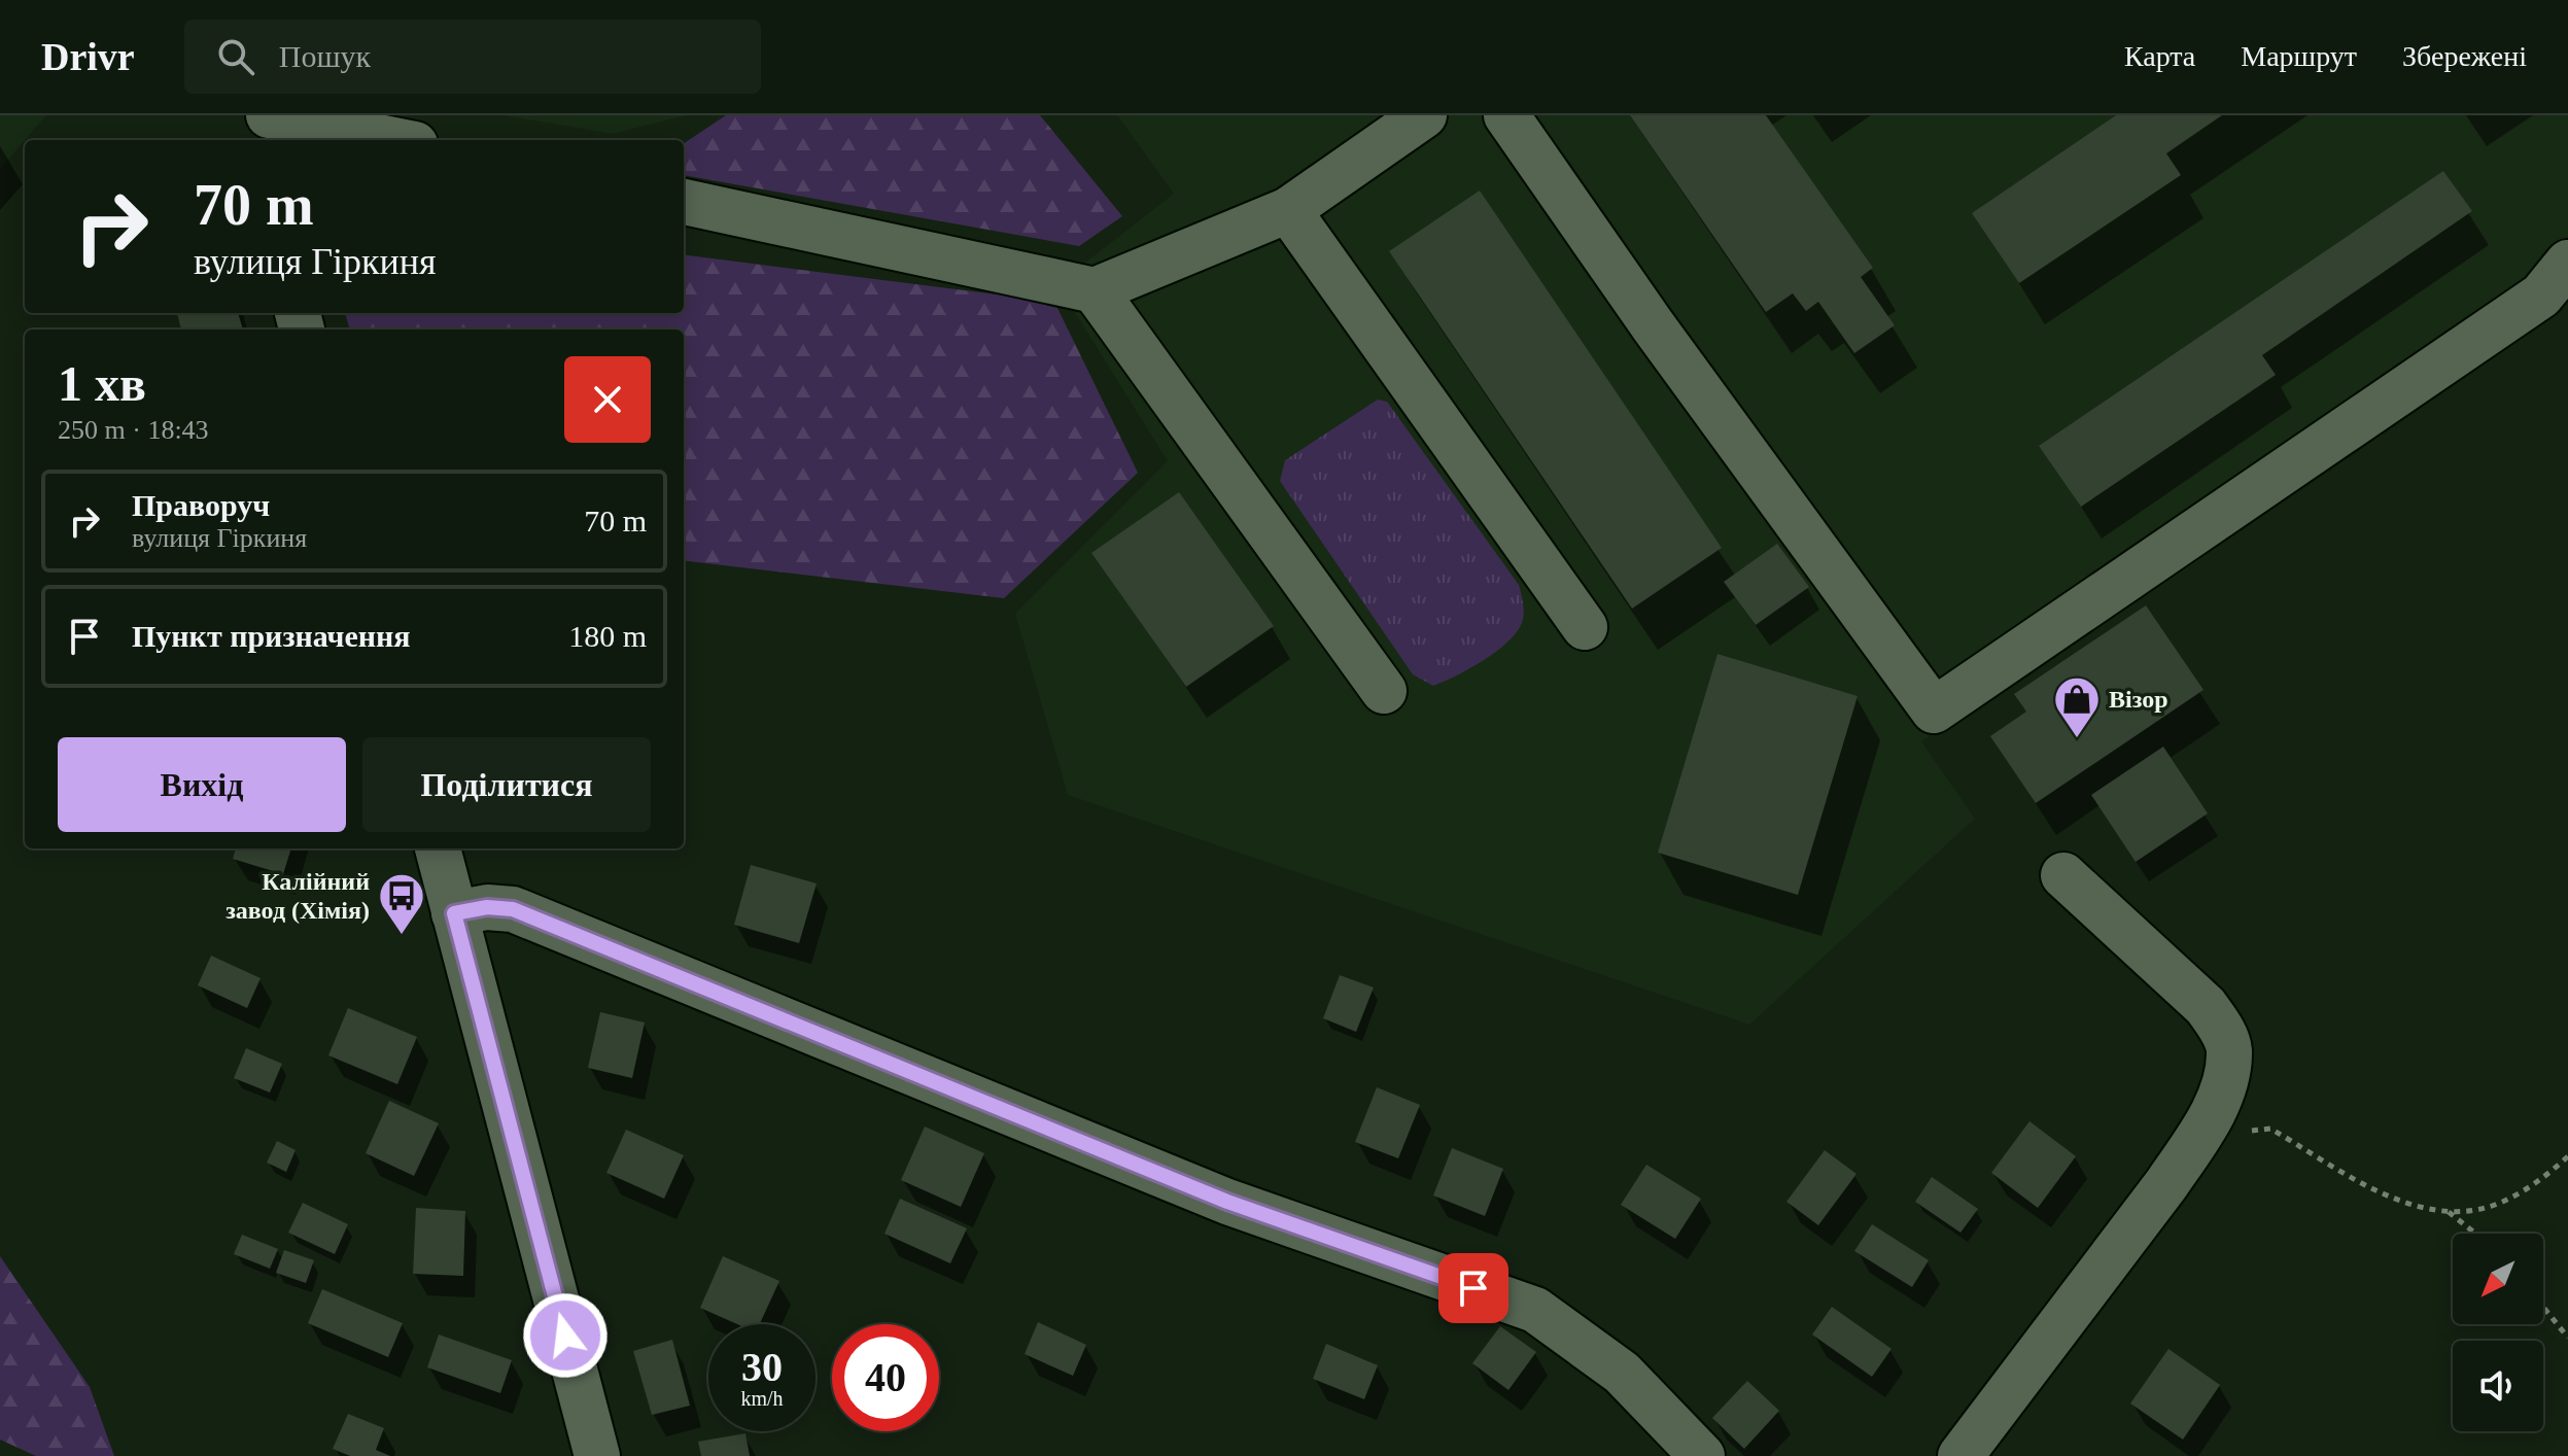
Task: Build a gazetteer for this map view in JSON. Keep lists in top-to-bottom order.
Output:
{
  "places": {
    "shop": ["Візор"],
    "bus stop": ["Калійний завод (Хімія)"]
  },
  "north": "bottom left",
  "page": {
    "header": "Drivr",
    "search": "Пошук",
    "nav": ["Карта", "Маршрут", "Збережені"],
    "turn": ["70 m", "вулиця Гіркиня"],
    "heading": ["1 хв", "250 m · 18:43"],
    "list": [
      {
        "name": "Праворуч",
        "note": "вулиця Гіркиня",
        "value": "70 m"
      },
      {
        "name": "Пункт призначення",
        "value": "180 m"
      }
    ],
    "buttons": ["Вихід", "Поділитися"],
    "speed": "30 km/h",
    "limit": "40"
  }
}
